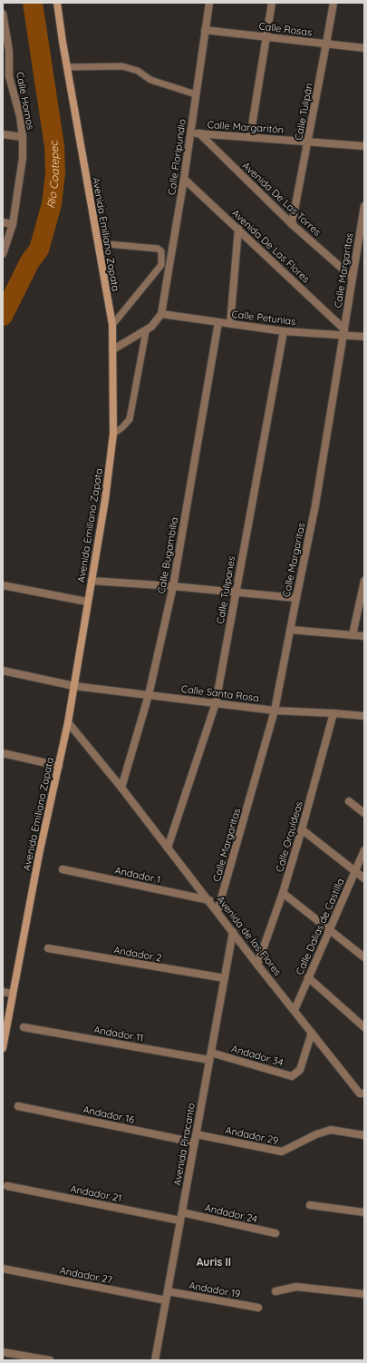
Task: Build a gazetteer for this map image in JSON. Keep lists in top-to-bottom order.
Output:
{
  "streets": {
    "main road": ["Avenida Emiliano Zapata"],
    "street": [
      "Calle Rosas",
      "Calle Hornos",
      "Calle Tulipán",
      "Calle Margaritón",
      "Calle Floripundio",
      "Avenida De Las Torres",
      "Avenida De Las Flores",
      "Calle Margaritas",
      "Calle Petunias",
      "Calle Bugambilia",
      "Calle Tulipanes",
      "Calle Santa Rosa",
      "Calle Orquídeas",
      "Andador 1",
      "Calle Dalias de Castilla",
      "Avenida de las Flores",
      "Andador 2",
      "Andador 11",
      "Andador 34",
      "Andador 16",
      "Andador 29",
      "Avenida Piracanto",
      "Andador 21",
      "Andador 24",
      "Andador 27",
      "Andador 19"
    ]
  },
  "crossings": [
    ["Calle Rosas", "Calle Tulipán"],
    ["Calle Rosas", "Calle Floripundio"],
    ["Calle Tulipán", "Calle Margaritón"],
    ["Calle Tulipán", "Avenida De Las Torres"],
    ["Calle Margaritón", "Calle Floripundio"],
    ["Calle Margaritón", "Avenida De Las Torres"],
    ["Calle Floripundio", "Avenida De Las Flores"],
    ["Calle Floripundio", "Calle Petunias"],
    ["Avenida De Las Torres", "Calle Margaritas"],
    ["Avenida Emiliano Zapata", "Calle Santa Rosa"],
    ["Avenida Emiliano Zapata", "Avenida de las Flores"],
    ["Avenida De Las Flores", "Calle Margaritas"],
    ["Avenida De Las Flores", "Calle Petunias"],
    ["Calle Margaritas", "Calle Petunias"],
    ["Calle Margaritas", "Calle Santa Rosa"],
    ["Calle Margaritas", "Avenida de las Flores"],
    ["Calle Petunias", "Calle Bugambilia"],
    ["Calle Petunias", "Calle Tulipanes"],
    ["Calle Bugambilia", "Calle Santa Rosa"],
    ["Calle Bugambilia", "Avenida de las Flores"],
    ["Calle Tulipanes", "Calle Santa Rosa"],
    ["Calle Tulipanes", "Avenida de las Flores"],
    ["Calle Santa Rosa", "Calle Orquídeas"],
    ["Calle Orquídeas", "Avenida de las Flores"],
    ["Andador 1", "Avenida de las Flores"],
    ["Calle Dalias de Castilla", "Avenida de las Flores"],
    ["Avenida de las Flores", "Andador 34"],
    ["Avenida de las Flores", "Avenida Piracanto"],
    ["Andador 2", "Avenida Piracanto"],
    ["Andador 11", "Andador 34"],
    ["Andador 11", "Avenida Piracanto"],
    ["Andador 34", "Avenida Piracanto"],
    ["Andador 16", "Avenida Piracanto"],
    ["Andador 29", "Avenida Piracanto"],
    ["Avenida Piracanto", "Andador 21"],
    ["Avenida Piracanto", "Andador 24"],
    ["Avenida Piracanto", "Andador 27"],
    ["Avenida Piracanto", "Andador 19"]
  ],
  "districts": ["Auris II"],
  "water": ["Rio Coatepec"]
}
